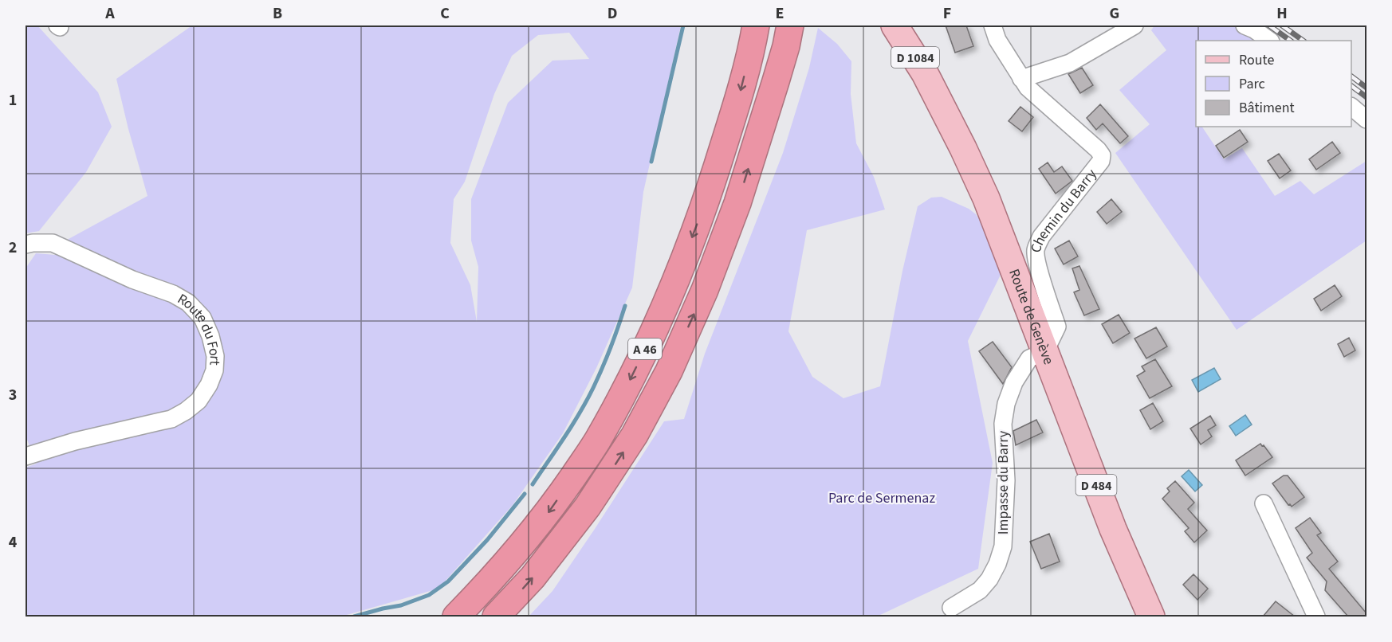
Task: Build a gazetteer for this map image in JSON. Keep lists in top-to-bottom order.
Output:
{
  "streets": {
    "highway": ["A 46"],
    "main road": ["D 1084", "Route de Genève", "D 484"],
    "street": ["Chemin du Barry", "Route du Fort", "Impasse du Barry"]
  },
  "crossings": [
    ["Chemin du Barry", "Route de Genève"],
    ["Chemin du Barry", "Impasse du Barry"],
    ["Route de Genève", "Impasse du Barry"]
  ],
  "parks": ["Parc de Sermenaz"],
  "legend": ["Route", "Parc", "Bâtiment"],
  "grid": {
    "columns": [
      "A",
      "B",
      "C",
      "D",
      "E",
      "F",
      "G",
      "H"
    ],
    "rows": [
      "1",
      "2",
      "3",
      "4"
    ]
  }
}
